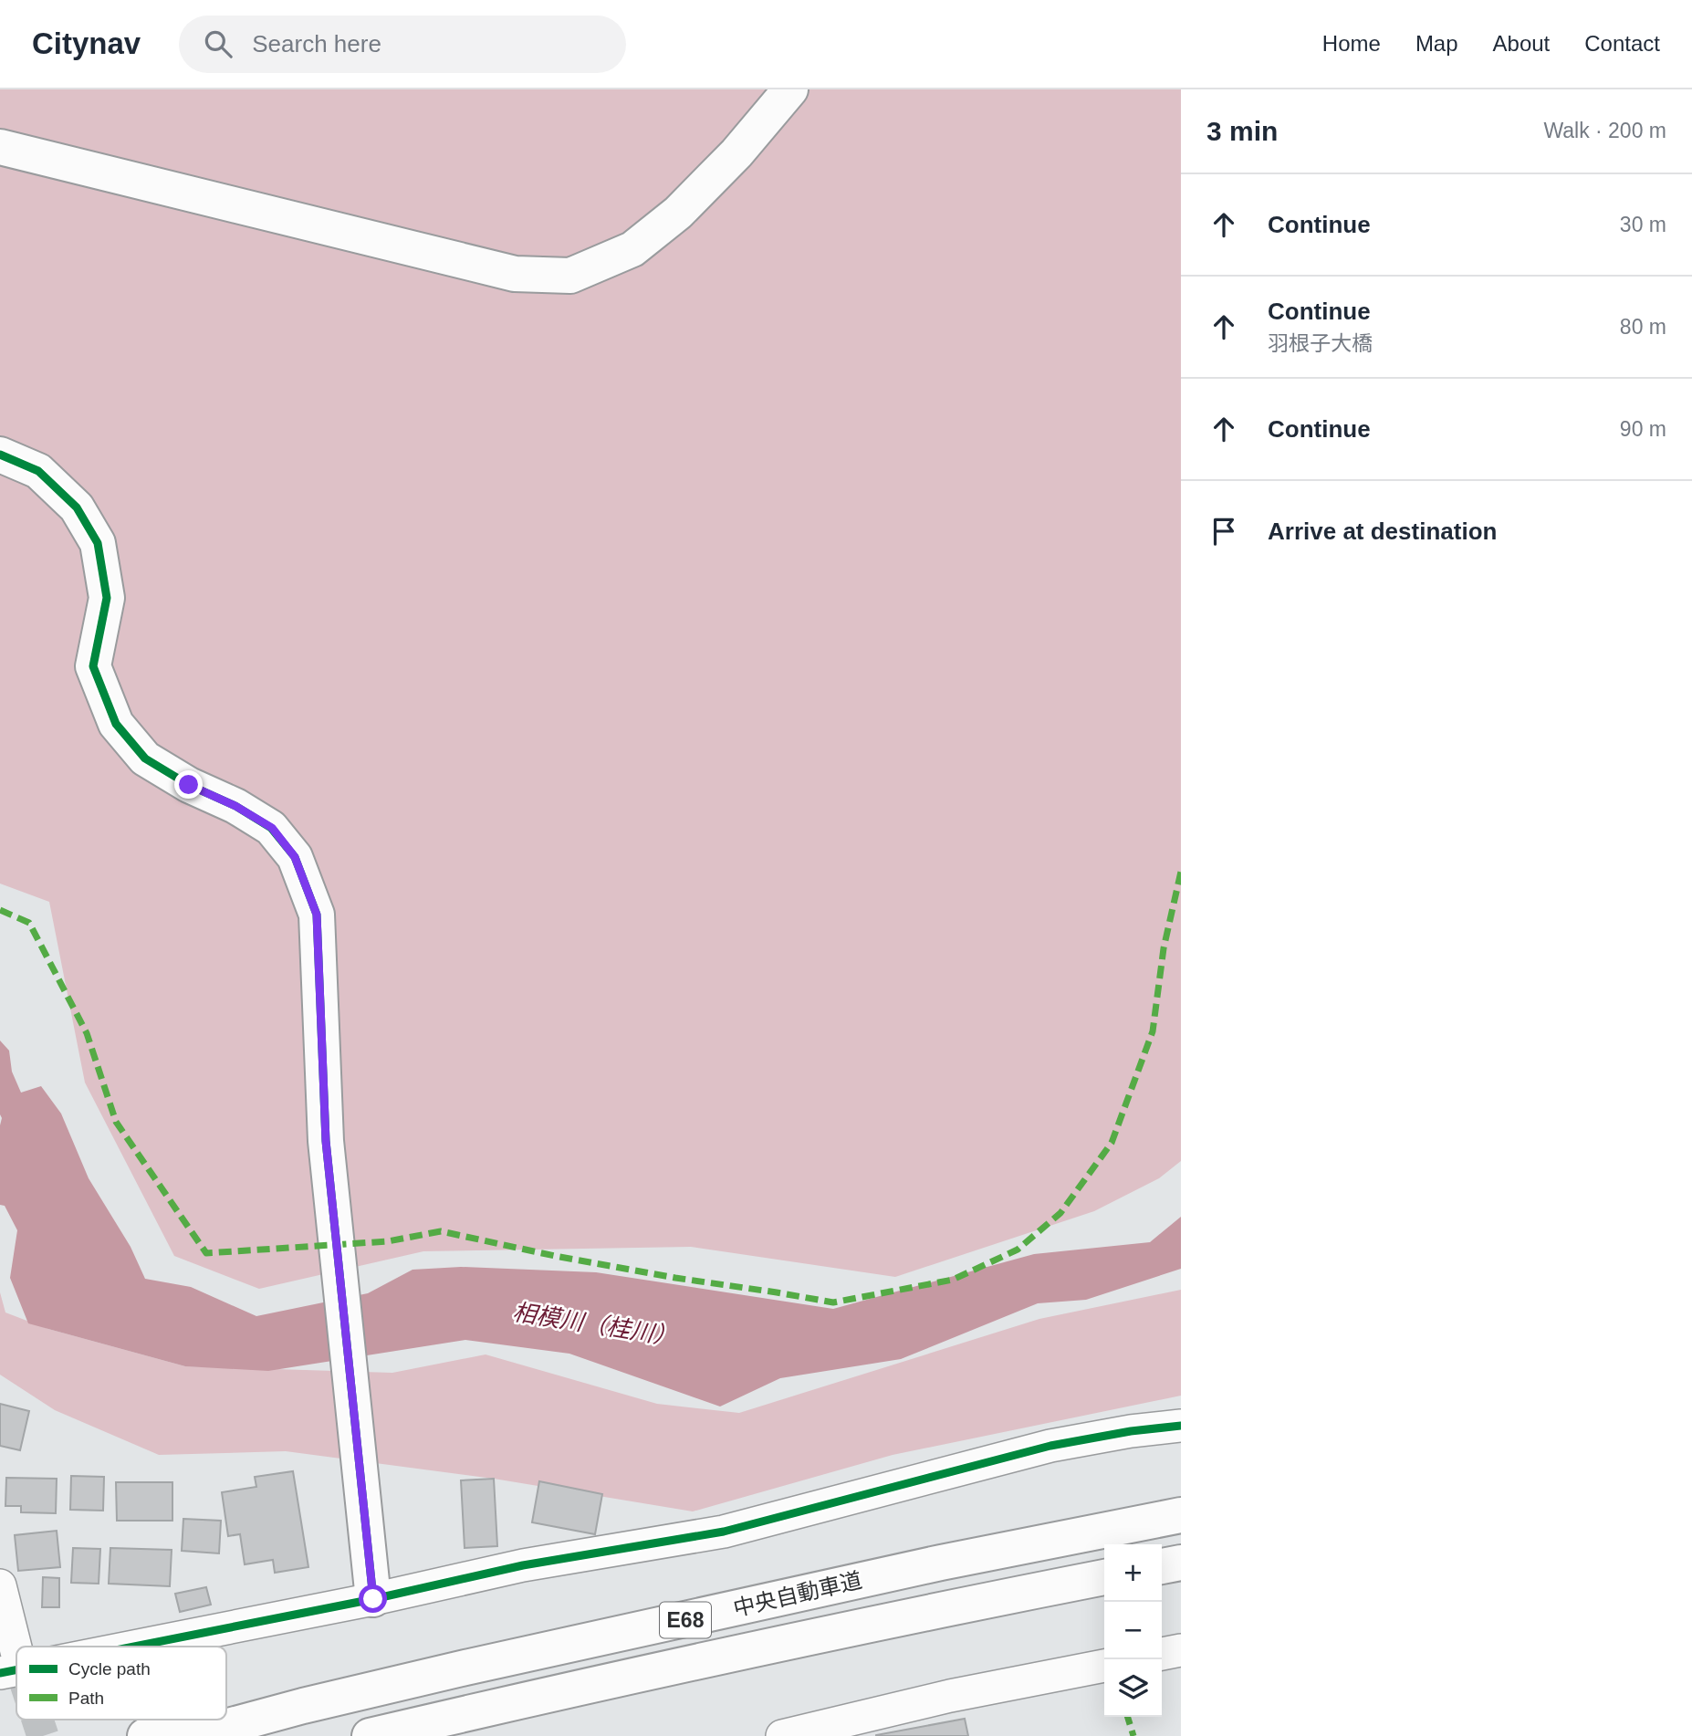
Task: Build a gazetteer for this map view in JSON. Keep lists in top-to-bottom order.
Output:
{
  "streets": {
    "main road": ["中央自動車道", "E68"]
  },
  "water": ["相模川（桂川）"],
  "legend": ["Cycle path", "Path"],
  "page": {
    "header": "Citynav",
    "search": "Search here",
    "nav": [
      "Home",
      "Map",
      "About",
      "Contact"
    ],
    "heading": ["3 min", "Walk · 200 m"],
    "list": [
      ["Continue", "30 m"],
      ["Continue", "羽根子大橋", "80 m"],
      ["Continue", "90 m"],
      "Arrive at destination"
    ],
    "map_buttons": ["+", "−"]
  }
}
